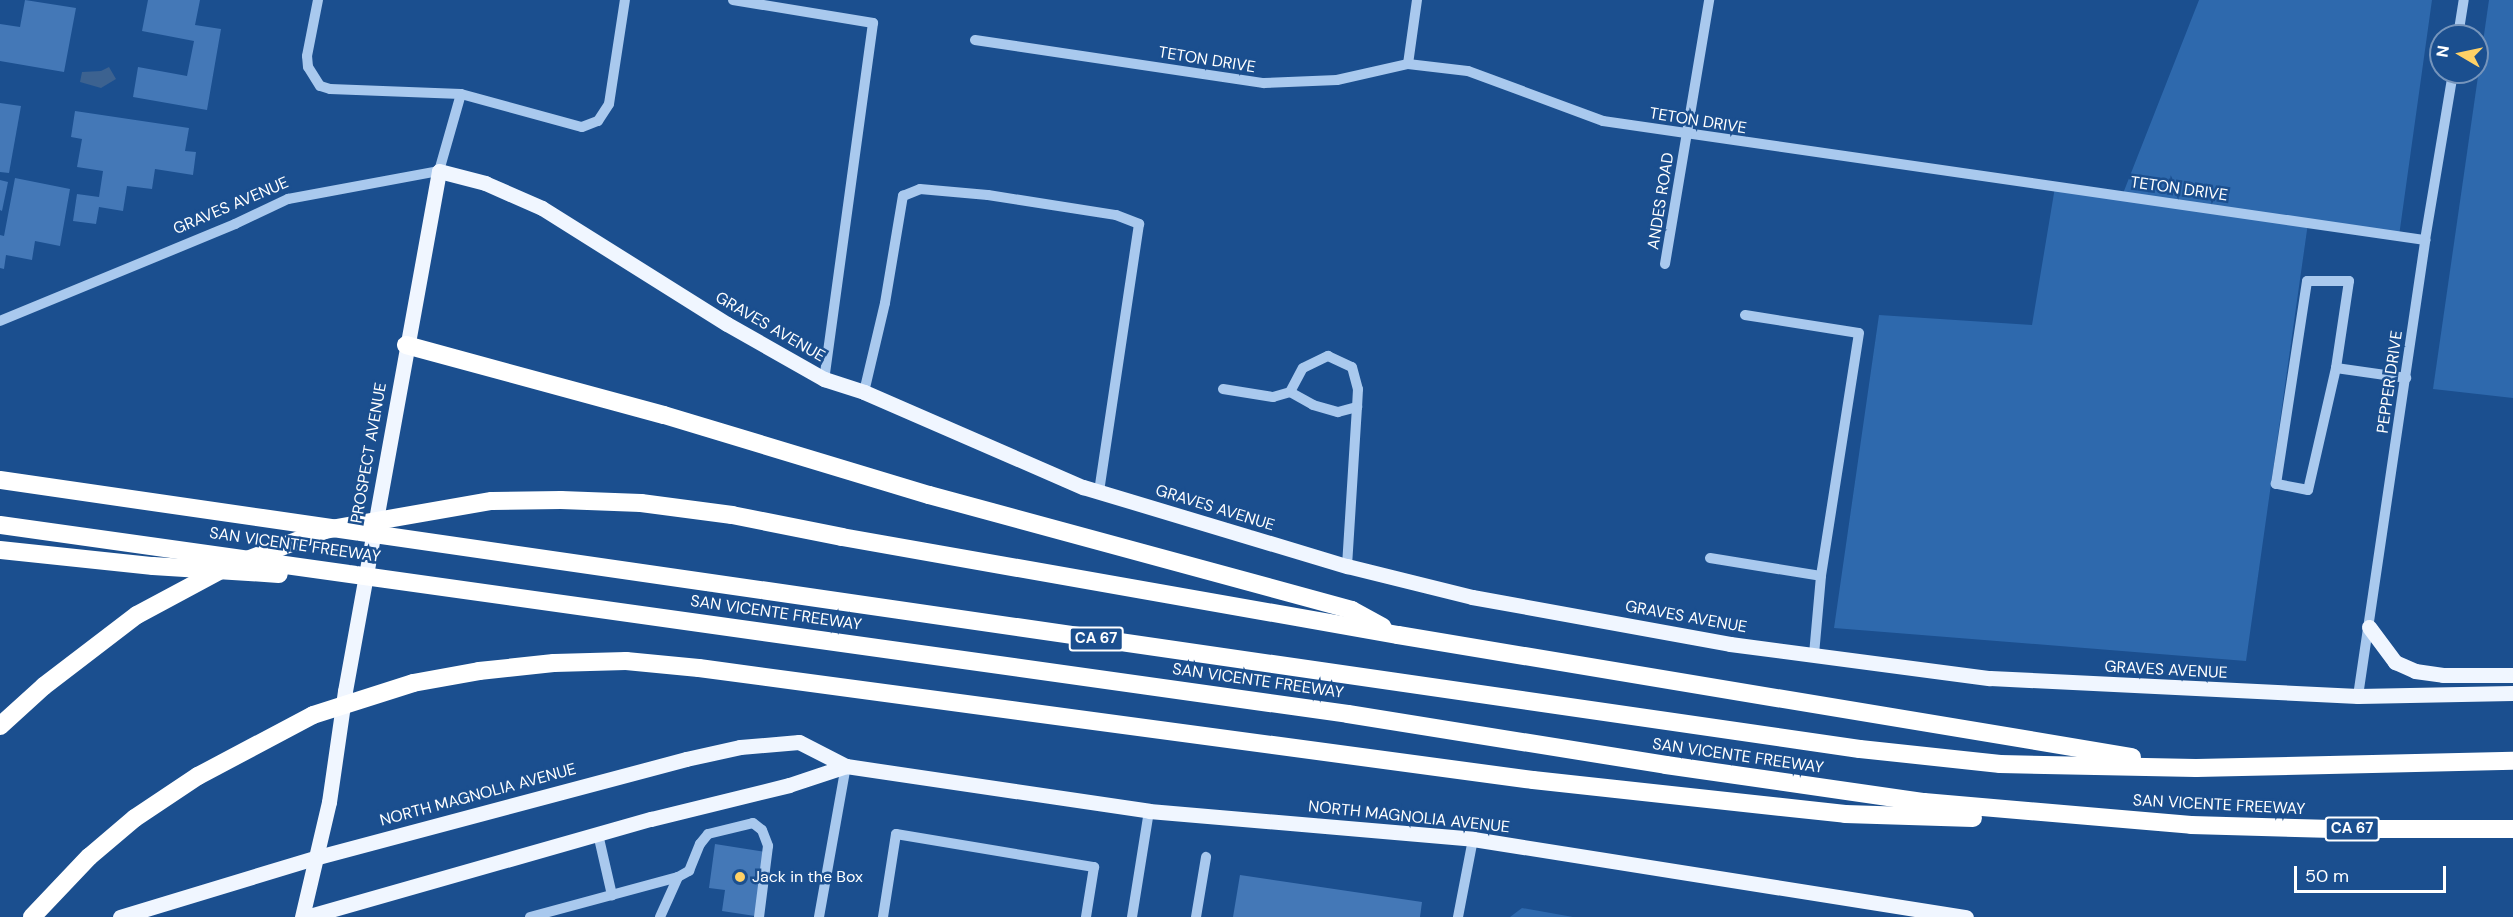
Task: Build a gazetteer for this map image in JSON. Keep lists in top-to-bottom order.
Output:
{
  "streets": {
    "highway": ["SAN VICENTE FREEWAY", "CA 67"],
    "main road": ["GRAVES AVENUE", "PROSPECT AVENUE", "NORTH MAGNOLIA AVENUE"],
    "street": ["TETON DRIVE", "ANDES ROAD", "PEPPER DRIVE"]
  },
  "crossings": [
    ["TETON DRIVE", "ANDES ROAD"],
    ["TETON DRIVE", "PEPPER DRIVE"],
    ["GRAVES AVENUE", "PEPPER DRIVE"],
    ["GRAVES AVENUE", "PROSPECT AVENUE"],
    ["PROSPECT AVENUE", "NORTH MAGNOLIA AVENUE"]
  ],
  "places": ["Jack in the Box"],
  "scale_bar": "50 m",
  "north": "left"
}
